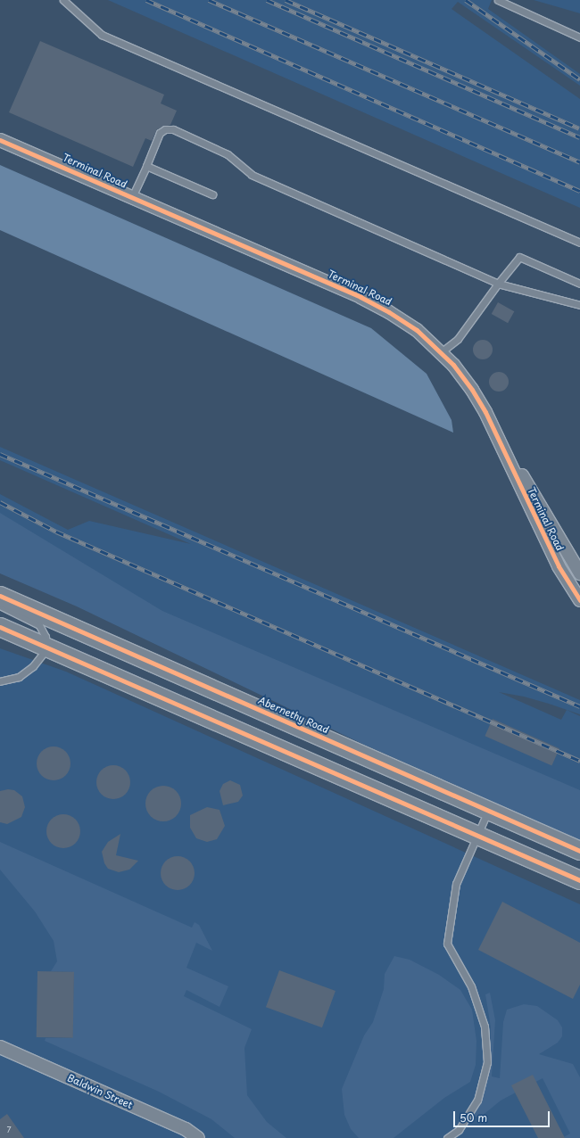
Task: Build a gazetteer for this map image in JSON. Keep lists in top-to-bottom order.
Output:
{
  "streets": {
    "main road": ["Abernethy Road"],
    "street": ["Terminal Road", "Baldwin Street"]
  },
  "house_numbers": ["7"],
  "scale_bar": "50 m"
}
